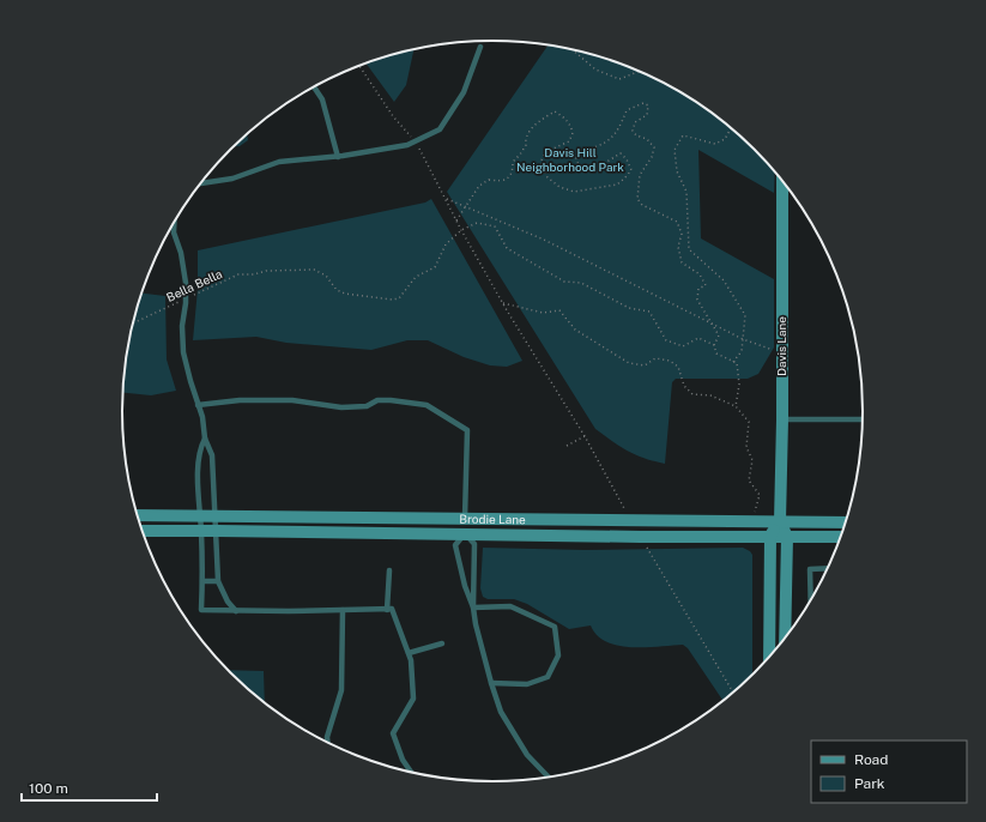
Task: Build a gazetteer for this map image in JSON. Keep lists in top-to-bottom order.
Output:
{
  "streets": {
    "main road": ["Davis Lane", "Brodie Lane"],
    "path": ["Bella Bella"]
  },
  "crossings": [
    ["Davis Lane", "Brodie Lane"]
  ],
  "parks": ["Davis Hill Neighborhood Park"],
  "legend": ["Road", "Park"],
  "scale_bar": "100 m"
}
